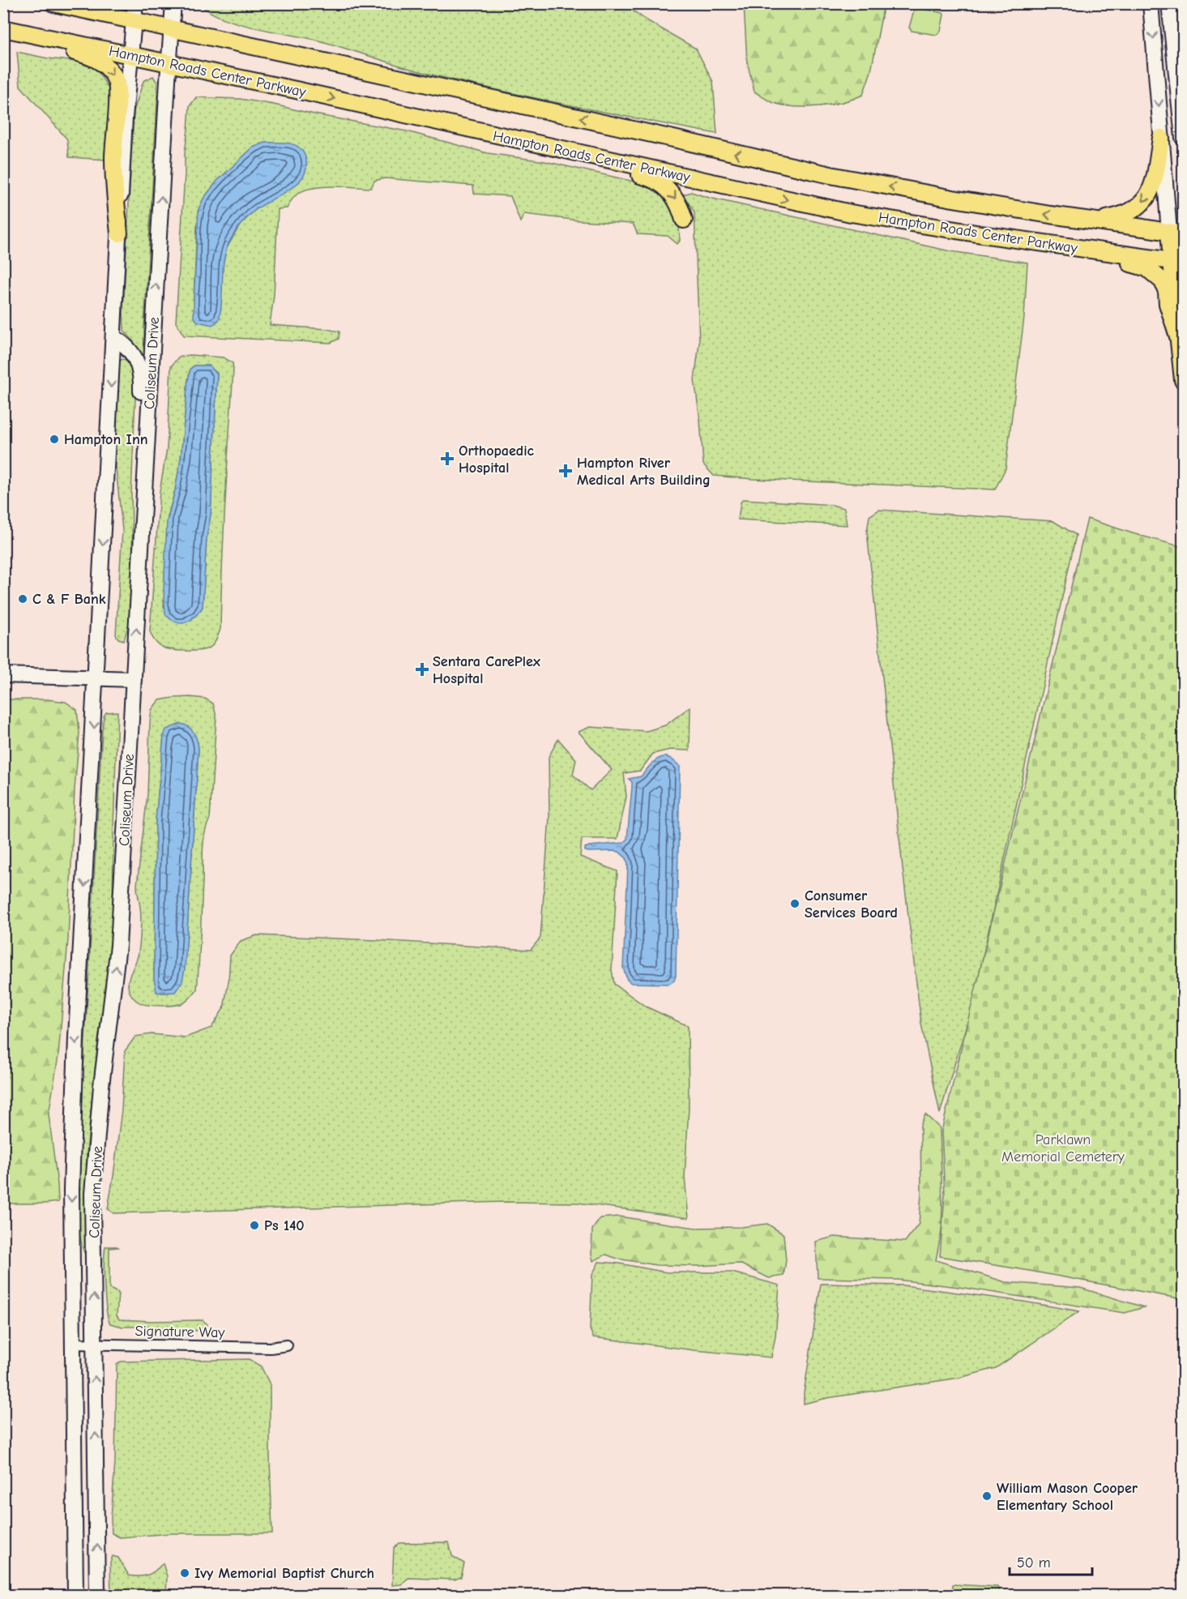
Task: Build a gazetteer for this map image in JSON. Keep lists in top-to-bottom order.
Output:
{
  "streets": {
    "main road": ["Hampton Roads Center Parkway"],
    "street": ["Coliseum Drive", "Signature Way"]
  },
  "crossings": [
    ["Hampton Roads Center Parkway", "Coliseum Drive"],
    ["Coliseum Drive", "Signature Way"]
  ],
  "parks": ["Parklawn Memorial Cemetery"],
  "places": {
    "other": [
      "Hampton Inn",
      "C & F Bank",
      "Consumer Services Board",
      "Ps 140",
      "William Mason Cooper Elementary School",
      "Ivy Memorial Baptist Church"
    ],
    "health": ["Orthopaedic Hospital", "Hampton River Medical Arts Building", "Sentara CarePlex Hospital"]
  },
  "scale_bar": "50 m"
}
